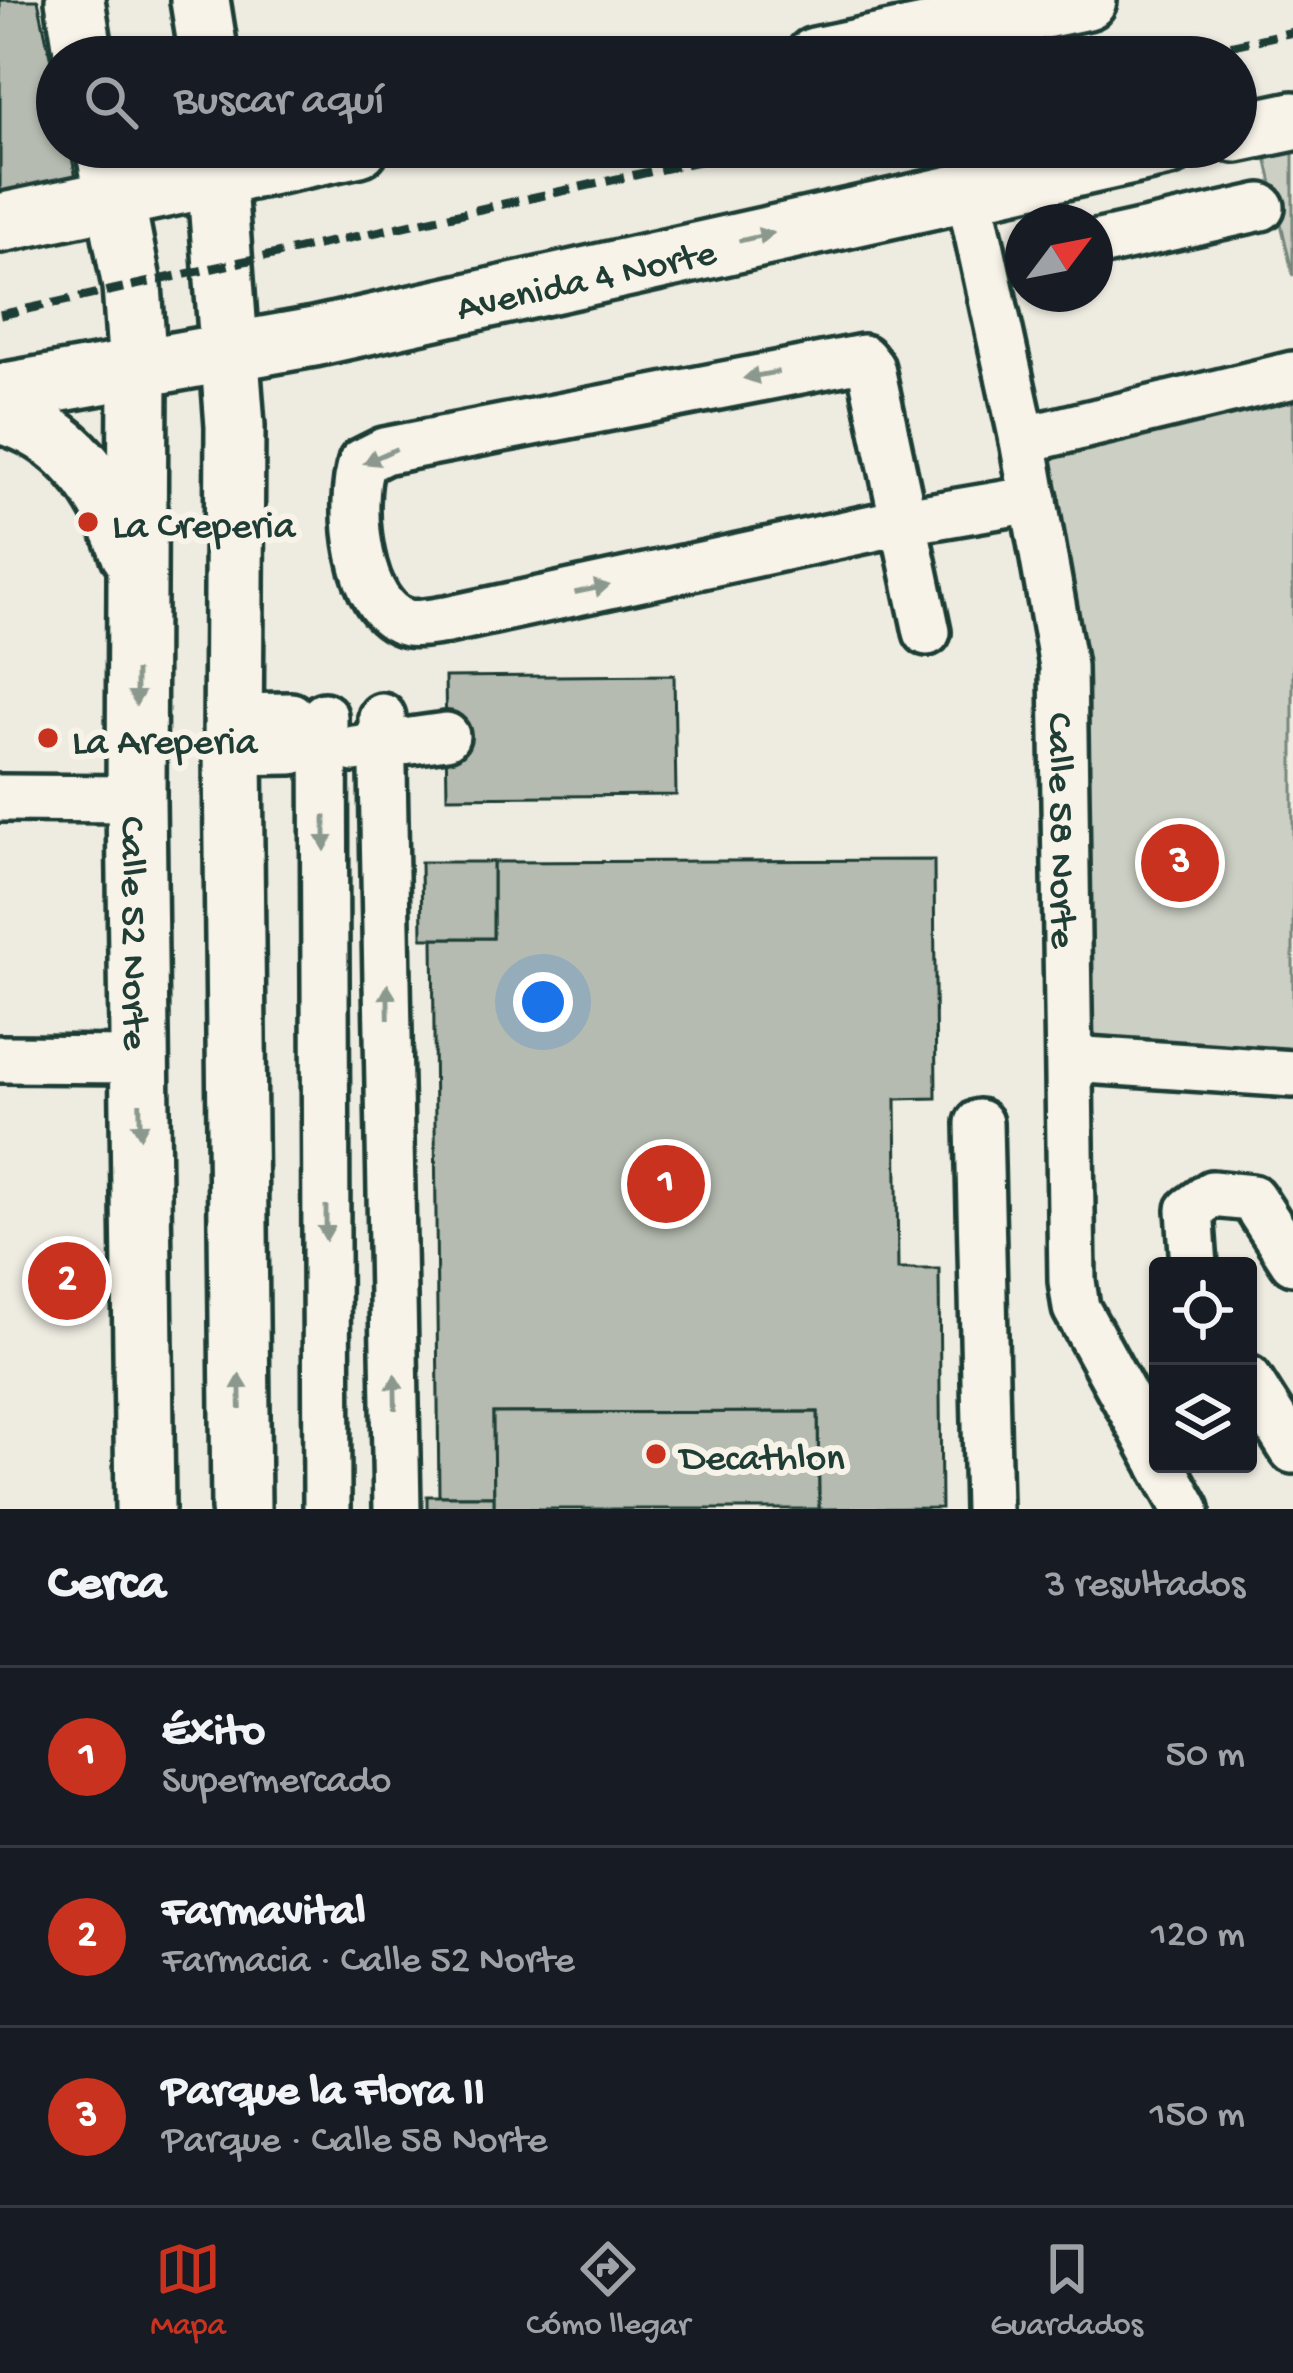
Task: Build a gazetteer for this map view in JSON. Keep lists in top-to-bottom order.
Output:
{
  "streets": {
    "main road": ["Avenida 4 Norte", "Calle 52 Norte"],
    "street": ["Calle 58 Norte"]
  },
  "crossings": [
    ["Avenida 4 Norte", "Calle 58 Norte"],
    ["Avenida 4 Norte", "Calle 52 Norte"]
  ],
  "one_way": ["Avenida 4 Norte"],
  "places": ["La Creperia", "La Areperia", "Decathlon"],
  "north": "top right",
  "page": {
    "search": "Buscar aquí",
    "pins": ["3", "1", "2"],
    "heading": ["Cerca", "3 resultados"],
    "list": [
      {
        "mark": "1",
        "name": "Éxito",
        "note": "Supermercado",
        "value": "50 m"
      },
      {
        "mark": "2",
        "name": "Farmavital",
        "note": "Farmacia · Calle 52 Norte",
        "value": "120 m"
      },
      {
        "mark": "3",
        "name": "Parque la Flora II",
        "note": "Parque · Calle 58 Norte",
        "value": "150 m"
      }
    ],
    "nav": ["Mapa", "Cómo llegar", "Guardados"]
  }
}
